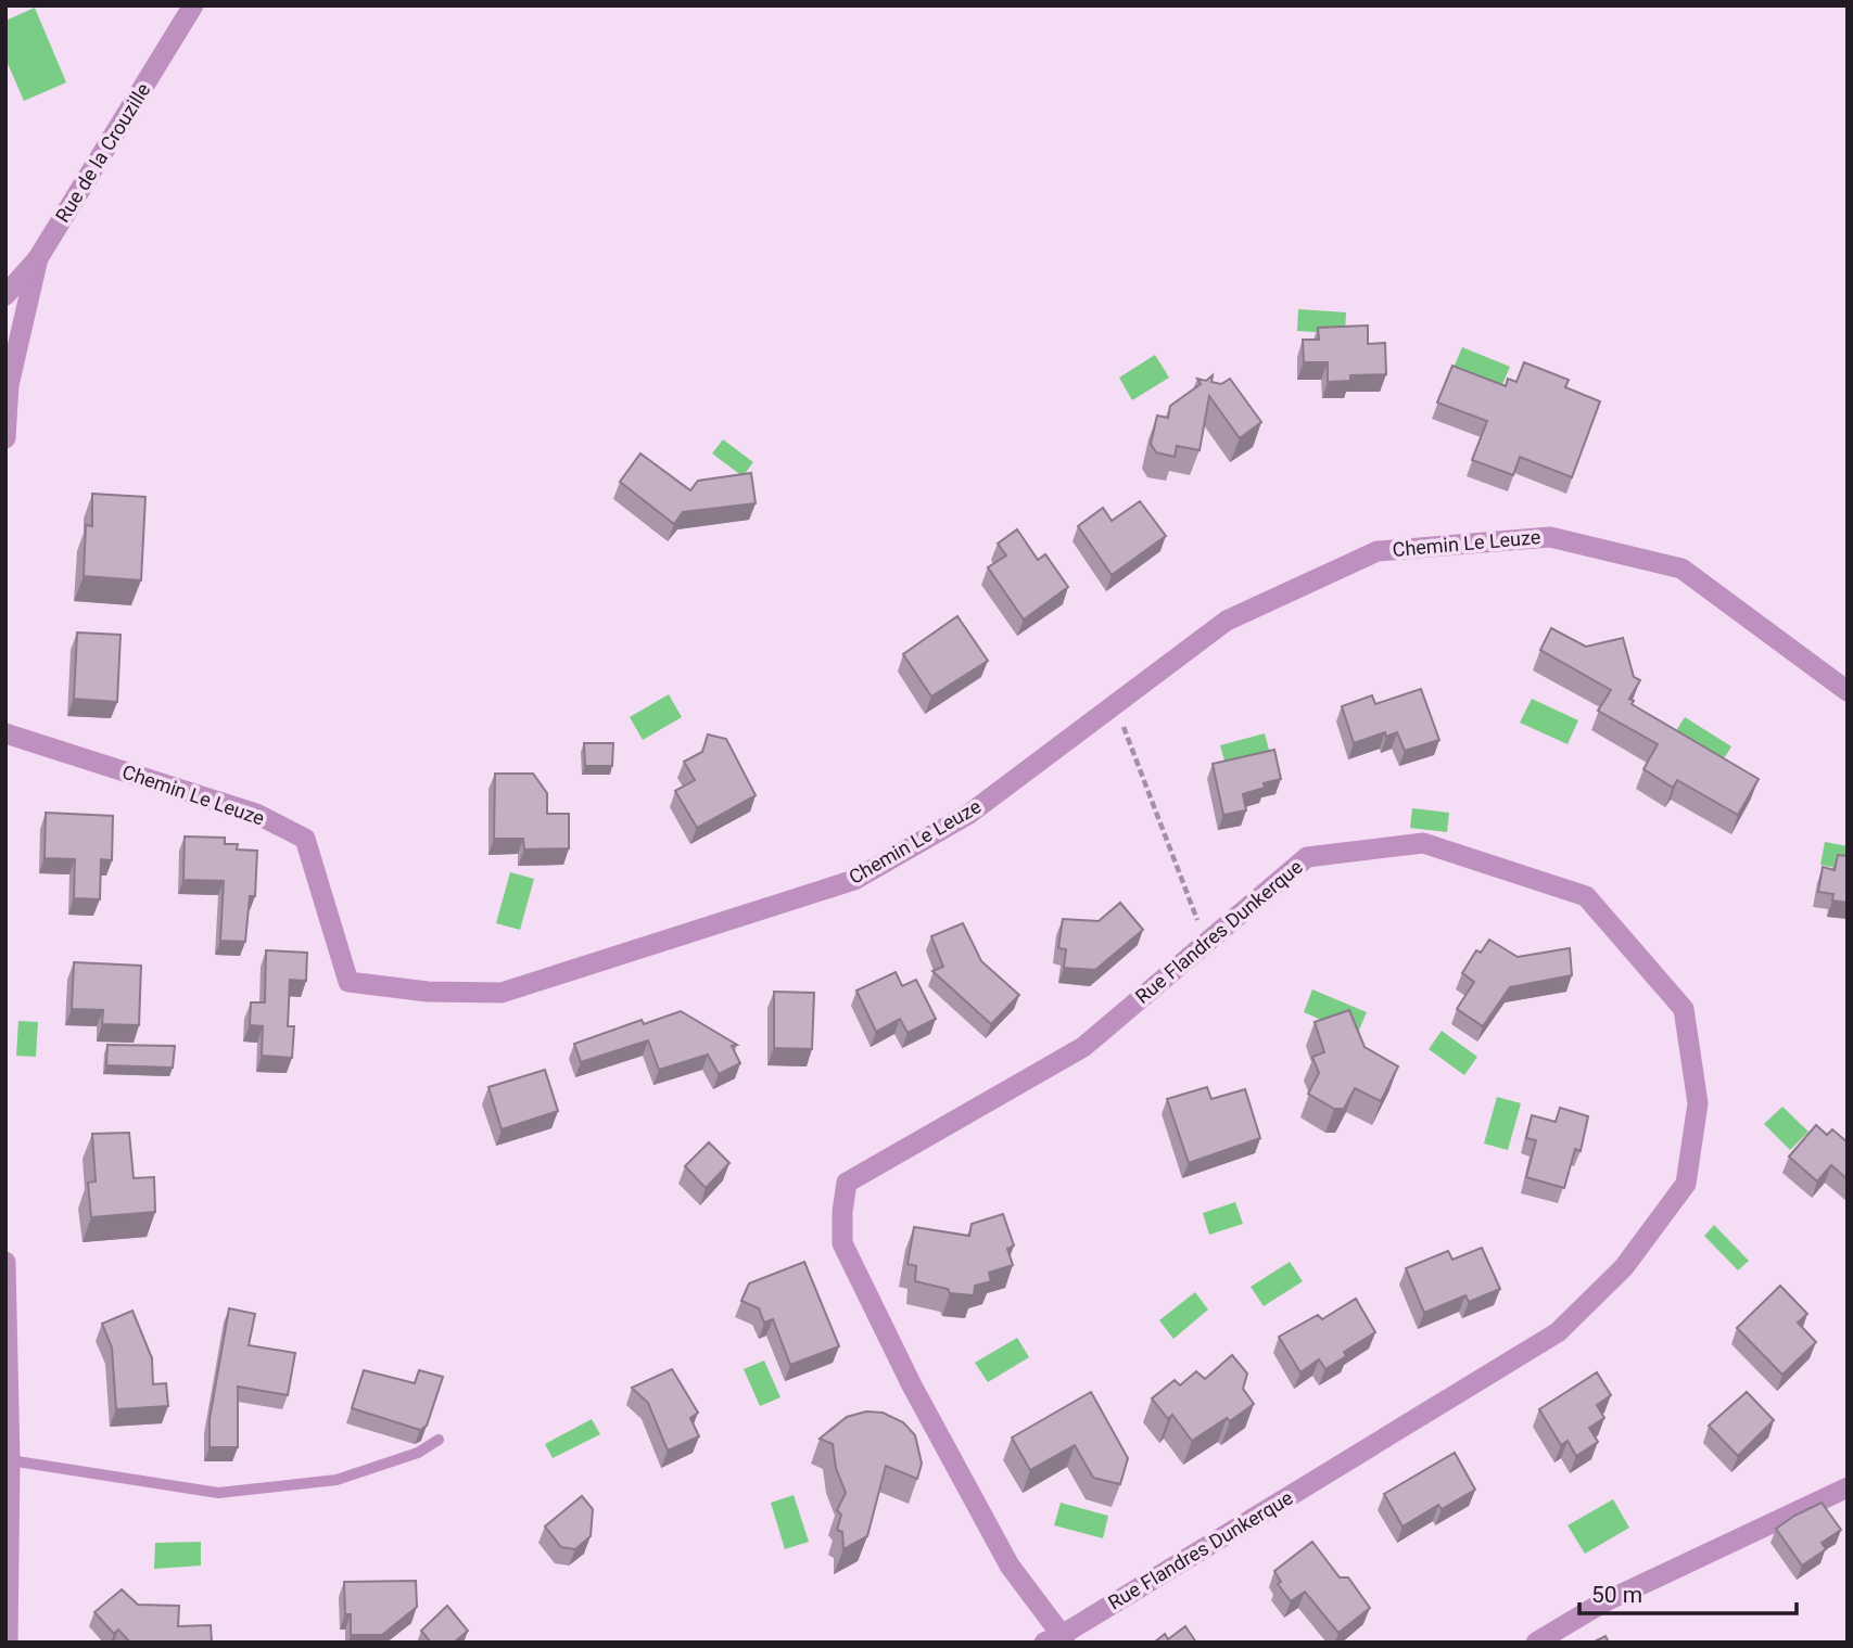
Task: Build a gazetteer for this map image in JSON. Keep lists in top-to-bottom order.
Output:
{
  "streets": {
    "street": ["Rue de la Crouzille", "Chemin Le Leuze", "Rue Flandres Dunkerque"]
  },
  "scale_bar": "50 m"
}
